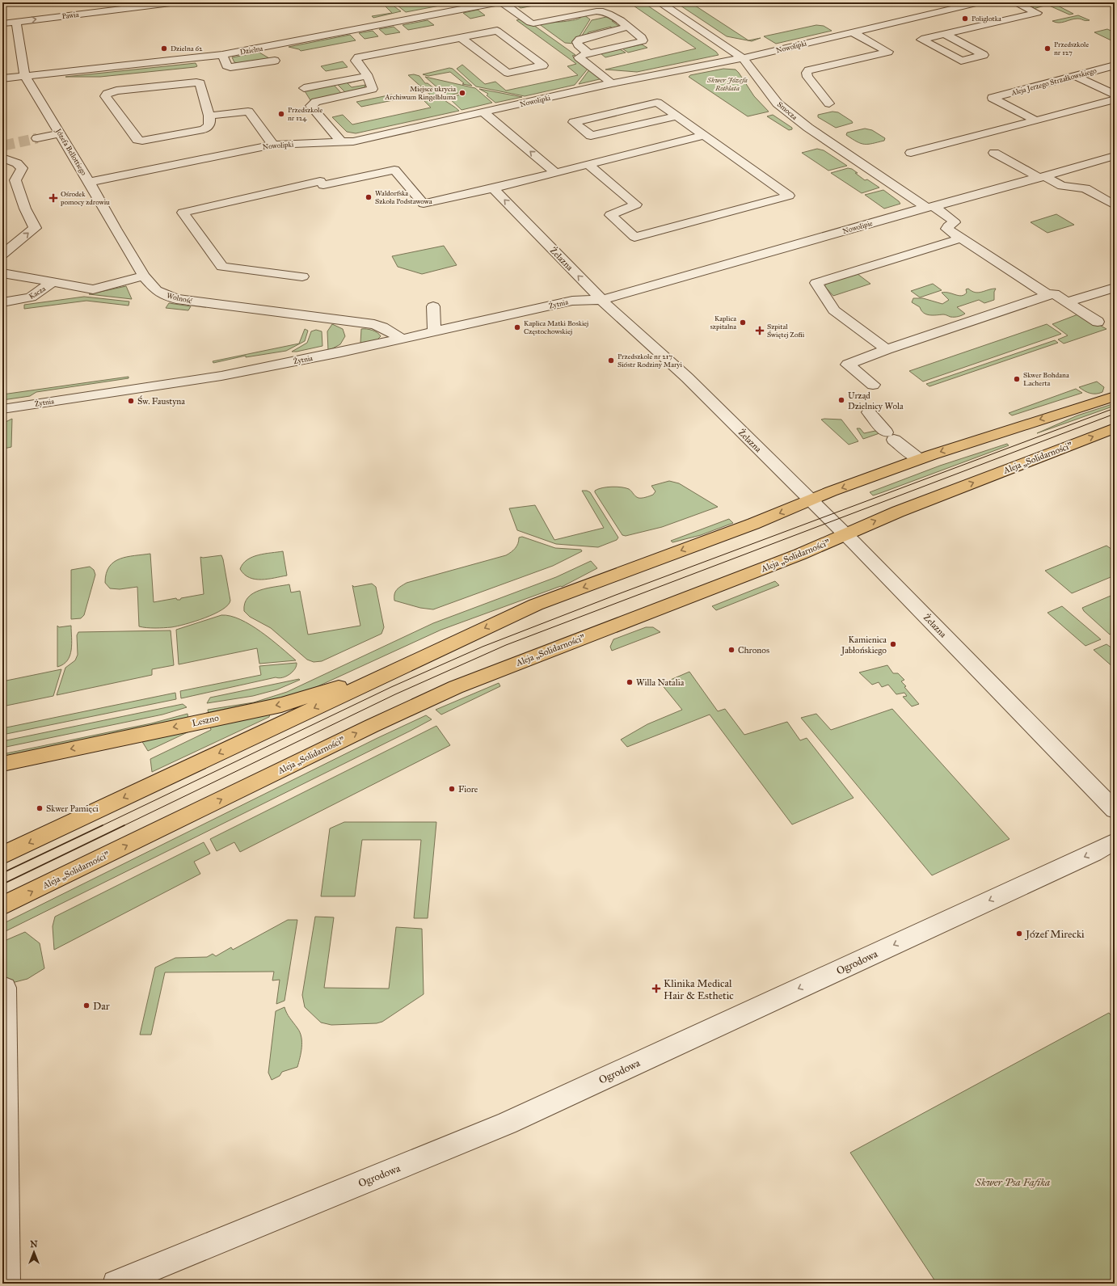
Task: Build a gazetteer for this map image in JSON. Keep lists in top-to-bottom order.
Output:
{
  "streets": {
    "main road": ["Aleja „Solidarności”", "Leszno"],
    "street": [
      "Pawia",
      "Nowolipki",
      "Dzielna",
      "Aleja Jerzego Strzałkowskiego",
      "Smocza",
      "Józefa Bellottiego",
      "Nowolipie",
      "Żelazna",
      "Kacza",
      "Wolność",
      "Żytnia",
      "Ogrodowa"
    ]
  },
  "crossings": [
    ["Pawia", "Józefa Bellottiego"],
    ["Nowolipki", "Smocza"],
    ["Nowolipki", "Józefa Bellottiego"],
    ["Dzielna", "Józefa Bellottiego"],
    ["Smocza", "Nowolipie"],
    ["Józefa Bellottiego", "Wolność"],
    ["Nowolipie", "Żelazna"],
    ["Nowolipie", "Żytnia"],
    ["Żelazna", "Żytnia"],
    ["Żelazna", "Aleja „Solidarności”"],
    ["Wolność", "Żytnia"]
  ],
  "one_way": ["Pawia", "Ogrodowa"],
  "parks": ["Skwer Józefa Rotblata", "Skwer Psa Fafika"],
  "places": {
    "other": [
      "Poliglotka",
      "Dzielna 62",
      "Przedszkole nr 127",
      "Miejsce ukrycia Archiwum Ringelbluma",
      "Przedszkole nr 124",
      "Waldorfska Szkoła Podstawowa",
      "Kaplica szpitalna",
      "Kaplica Matki Boskiej Częstochowskiej",
      "Przedszkole nr 217 Sióstr Rodziny Maryi",
      "Skwer Bohdana Lacherta",
      "Urząd Dzielnicy Wola",
      "Św. Faustyna",
      "Kamienica Jabłońskiego",
      "Chronos",
      "Willa Natalia",
      "Fiore",
      "Skwer Pamięci",
      "Józef Mirecki",
      "Dar"
    ],
    "health": ["Ośrodek pomocy zdrowiu", "Szpital Świętej Zofii", "Klinika Medical Hair & Esthetic"]
  },
  "north": "top"
}
